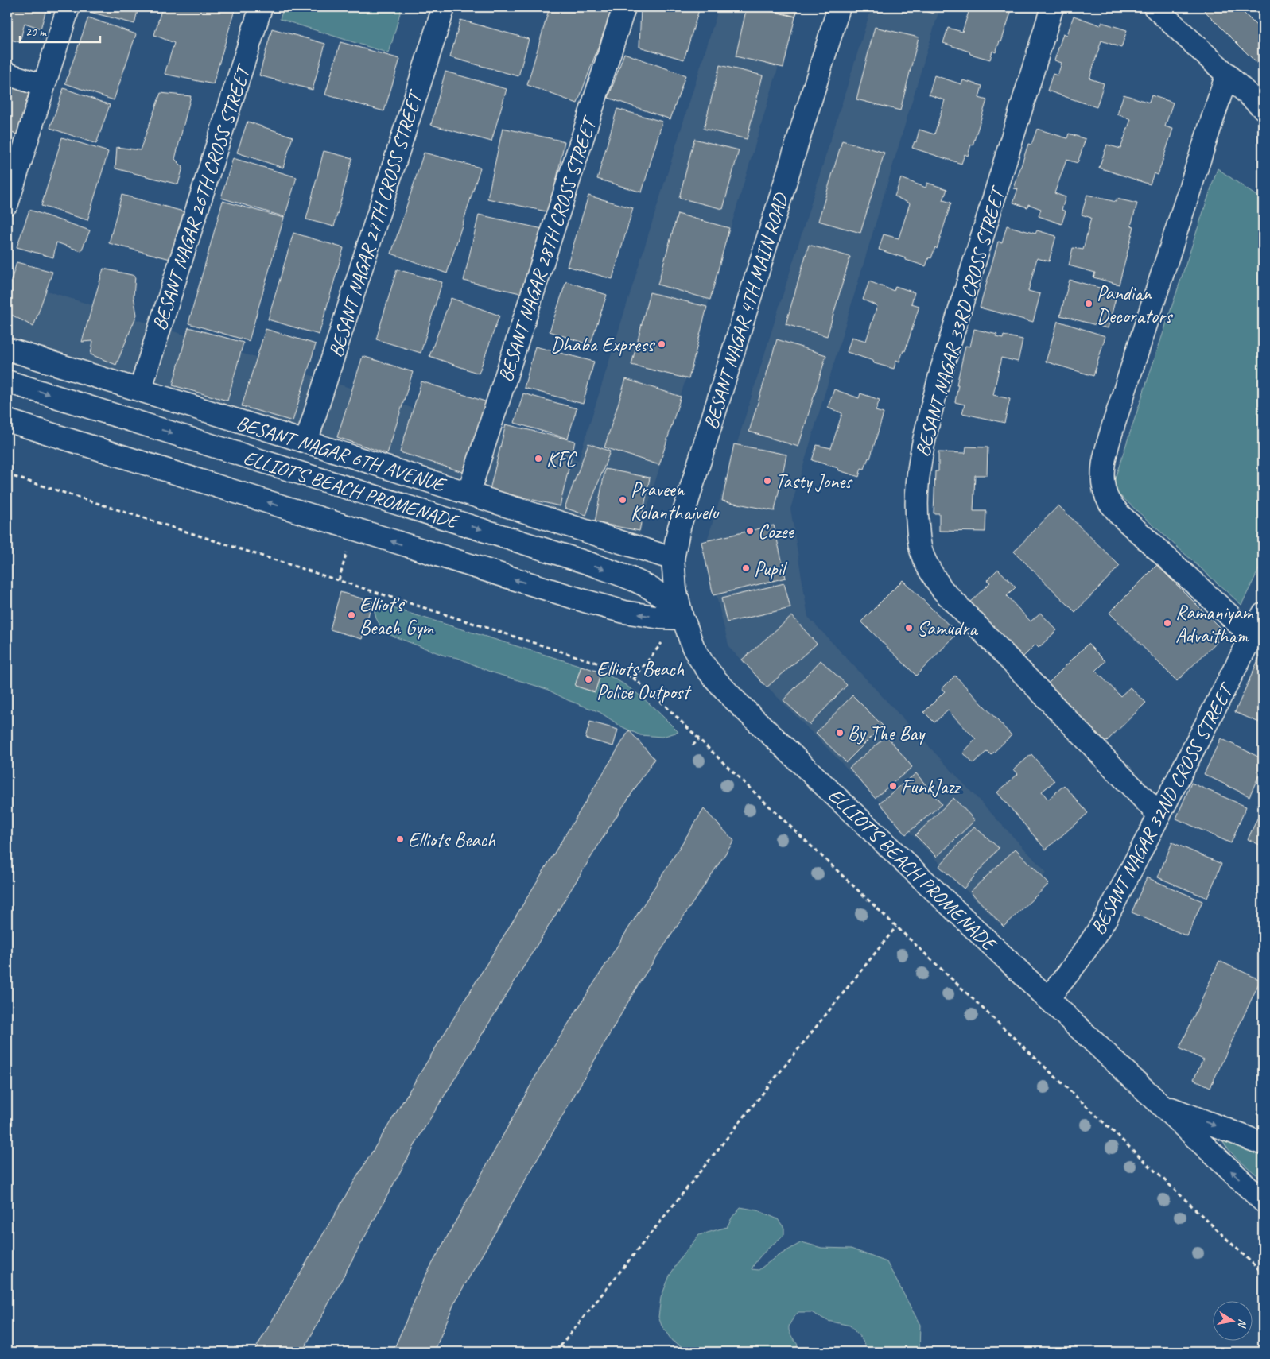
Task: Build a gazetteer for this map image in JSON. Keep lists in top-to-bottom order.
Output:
{
  "streets": {
    "street": [
      "BESANT NAGAR 26TH CROSS STREET",
      "BESANT NAGAR 27TH CROSS STREET",
      "BESANT NAGAR 28TH CROSS STREET",
      "BESANT NAGAR 4TH MAIN ROAD",
      "BESANT NAGAR 33RD CROSS STREET",
      "BESANT NAGAR 6TH AVENUE",
      "ELLIOT'S BEACH PROMENADE",
      "BESANT NAGAR 32ND CROSS STREET"
    ]
  },
  "crossings": [
    ["BESANT NAGAR 26TH CROSS STREET", "BESANT NAGAR 6TH AVENUE"],
    ["BESANT NAGAR 27TH CROSS STREET", "BESANT NAGAR 6TH AVENUE"],
    ["BESANT NAGAR 28TH CROSS STREET", "BESANT NAGAR 6TH AVENUE"],
    ["BESANT NAGAR 4TH MAIN ROAD", "BESANT NAGAR 6TH AVENUE"],
    ["BESANT NAGAR 4TH MAIN ROAD", "ELLIOT'S BEACH PROMENADE"],
    ["BESANT NAGAR 33RD CROSS STREET", "BESANT NAGAR 32ND CROSS STREET"],
    ["ELLIOT'S BEACH PROMENADE", "BESANT NAGAR 32ND CROSS STREET"]
  ],
  "places": [
    "Pandian Decorators",
    "Dhaba Express",
    "KFC",
    "Tasty Jones",
    "Praveen Kolanthaivelu",
    "Cozee",
    "Pupil",
    "Elliot's Beach Gym",
    "Ramaniyam Advaitham",
    "Samudra",
    "Elliots Beach Police Outpost",
    "By The Bay",
    "FunkJazz",
    "Elliots Beach"
  ],
  "scale_bar": "20 m",
  "north": "right"
}
